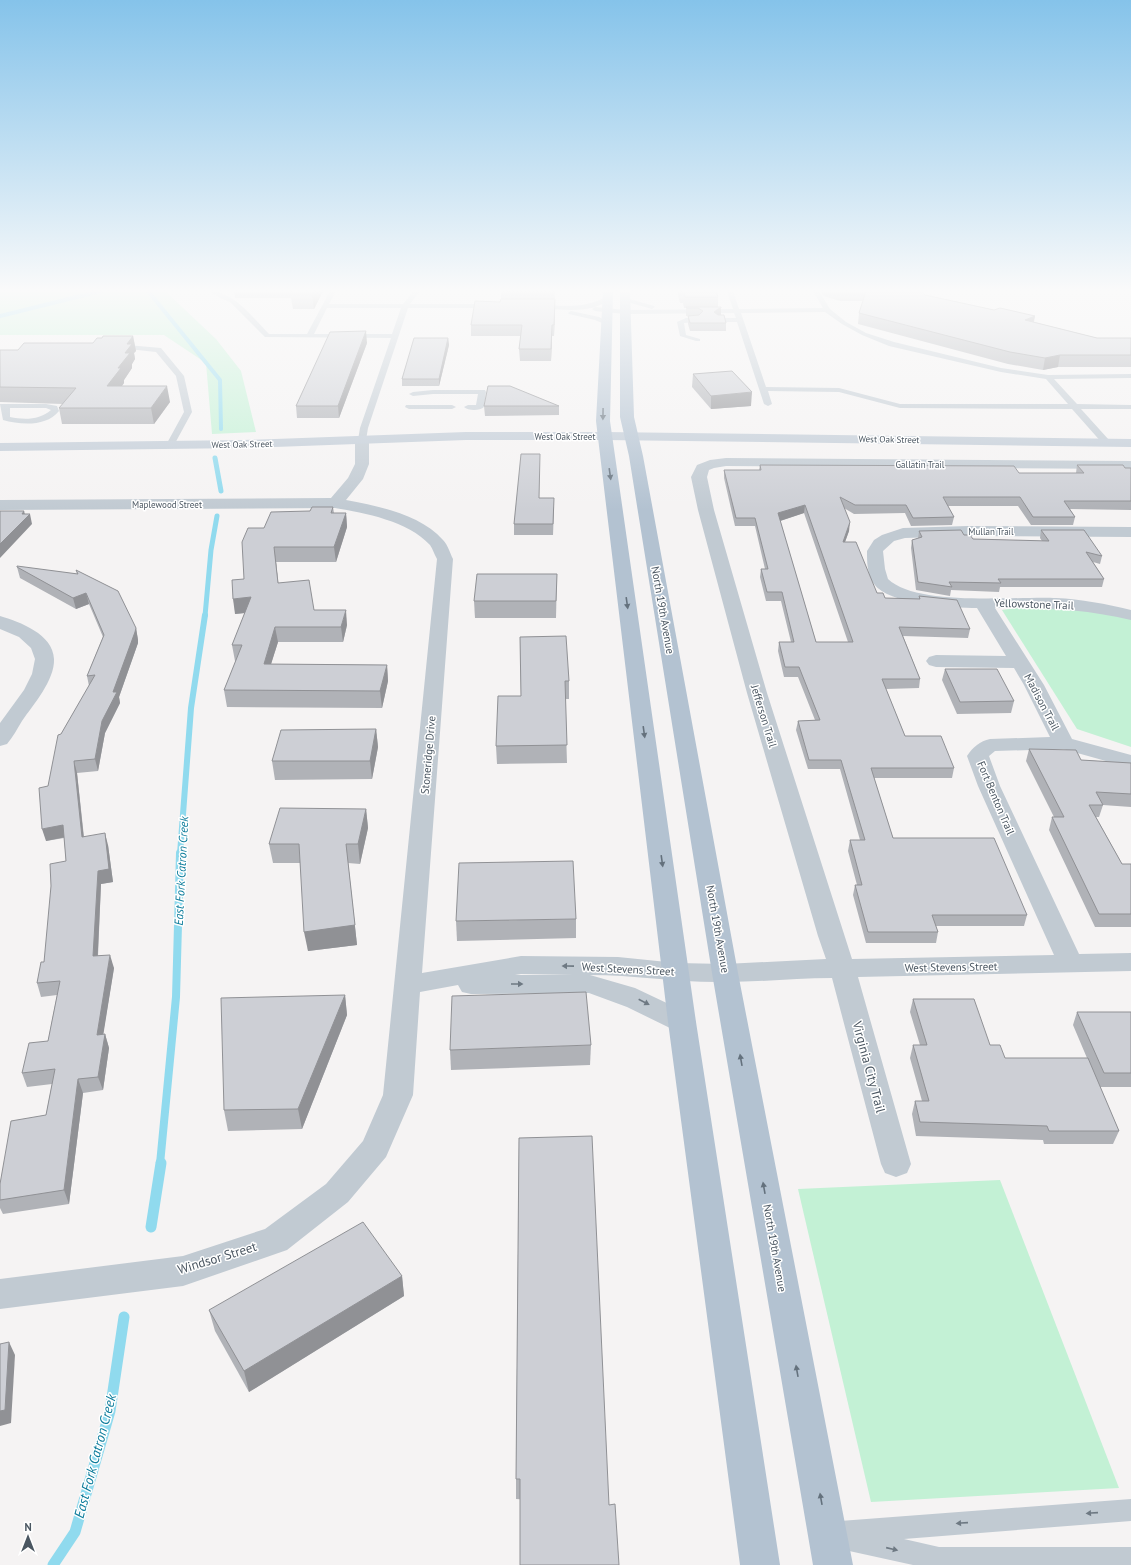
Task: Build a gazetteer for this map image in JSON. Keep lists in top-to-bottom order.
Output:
{
  "streets": {
    "main road": ["West Oak Street", "North 19th Avenue"],
    "street": [
      "Gallatin Trail",
      "Maplewood Street",
      "Mullan Trail",
      "Yellowstone Trail",
      "Madison Trail",
      "Jefferson Trail",
      "Stoneridge Drive",
      "Fort Benton Trail",
      "West Stevens Street",
      "Virginia City Trail",
      "Windsor Street"
    ]
  },
  "crossings": [
    ["West Oak Street", "North 19th Avenue"],
    ["Gallatin Trail", "Jefferson Trail"],
    ["Maplewood Street", "Stoneridge Drive"],
    ["Mullan Trail", "Yellowstone Trail"],
    ["Mullan Trail", "Madison Trail"],
    ["Yellowstone Trail", "Madison Trail"],
    ["North 19th Avenue", "West Stevens Street"],
    ["Madison Trail", "Fort Benton Trail"],
    ["Jefferson Trail", "West Stevens Street"],
    ["Jefferson Trail", "Virginia City Trail"],
    ["Stoneridge Drive", "West Stevens Street"],
    ["Stoneridge Drive", "Windsor Street"],
    ["Fort Benton Trail", "West Stevens Street"],
    ["West Stevens Street", "Virginia City Trail"]
  ],
  "water": ["East Fork Catron Creek"],
  "north": "top"
}
